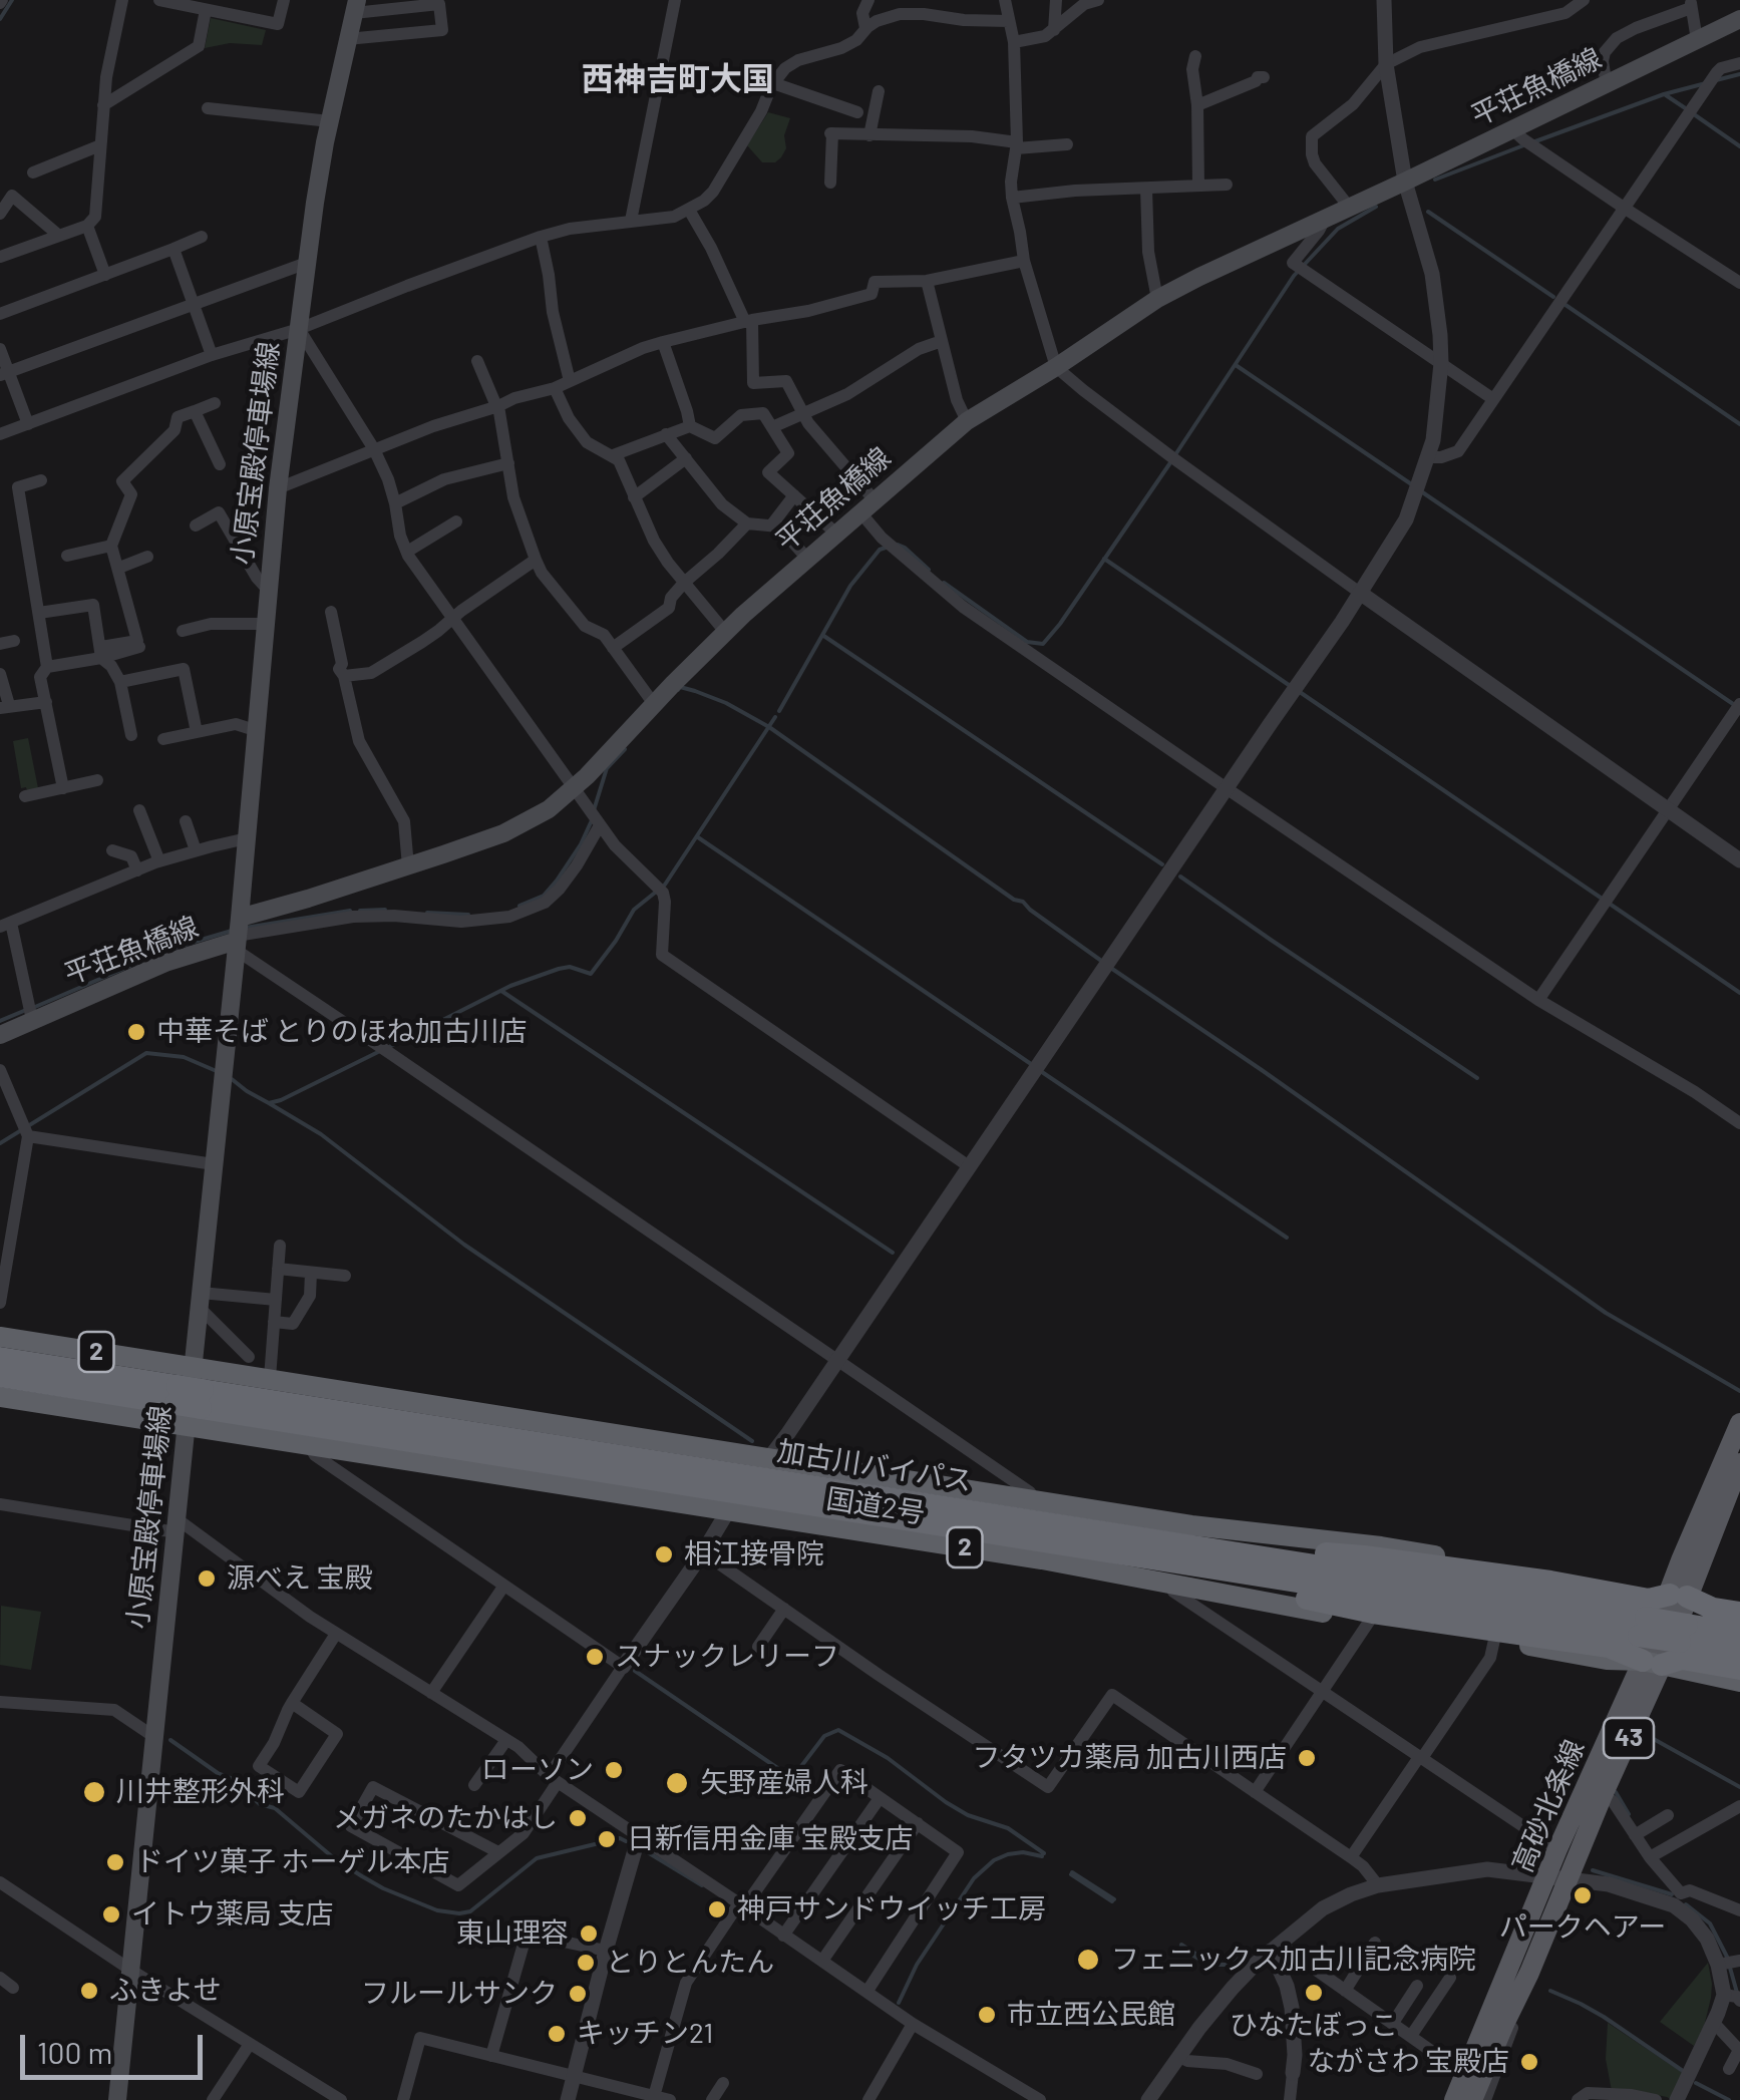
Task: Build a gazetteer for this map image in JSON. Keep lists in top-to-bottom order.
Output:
{
  "streets": {
    "highway": ["2", "加古川バイパス", "国道2号"],
    "main road": [
      "平荘魚橋線",
      "小原宝殿停車場線",
      "43",
      "高砂北条線"
    ]
  },
  "crossings": [
    ["平荘魚橋線", "小原宝殿停車場線"],
    ["小原宝殿停車場線", "加古川バイパス"],
    ["小原宝殿停車場線", "国道2号"],
    ["加古川バイパス", "国道2号"],
    ["国道2号", "高砂北条線"]
  ],
  "districts": ["西神吉町大国"],
  "places": [
    "中華そば とりのほね加古川店",
    "相江接骨院",
    "源べえ 宝殿",
    "スナックレリーフ",
    "フタツカ薬局 加古川西店",
    "ローソン",
    "矢野産婦人科",
    "川井整形外科",
    "メガネのたかはし",
    "日新信用金庫 宝殿支店",
    "ドイツ菓子 ホーゲル本店",
    "パークヘアー",
    "神戸サンドウイッチ工房",
    "イトウ薬局 支店",
    "東山理容",
    "フェニックス加古川記念病院",
    "とりとんたん",
    "ふきよせ",
    "ひなたぼっこ",
    "フルールサンク",
    "市立西公民館",
    "キッチン21",
    "ながさわ 宝殿店"
  ],
  "scale_bar": "100 m"
}
